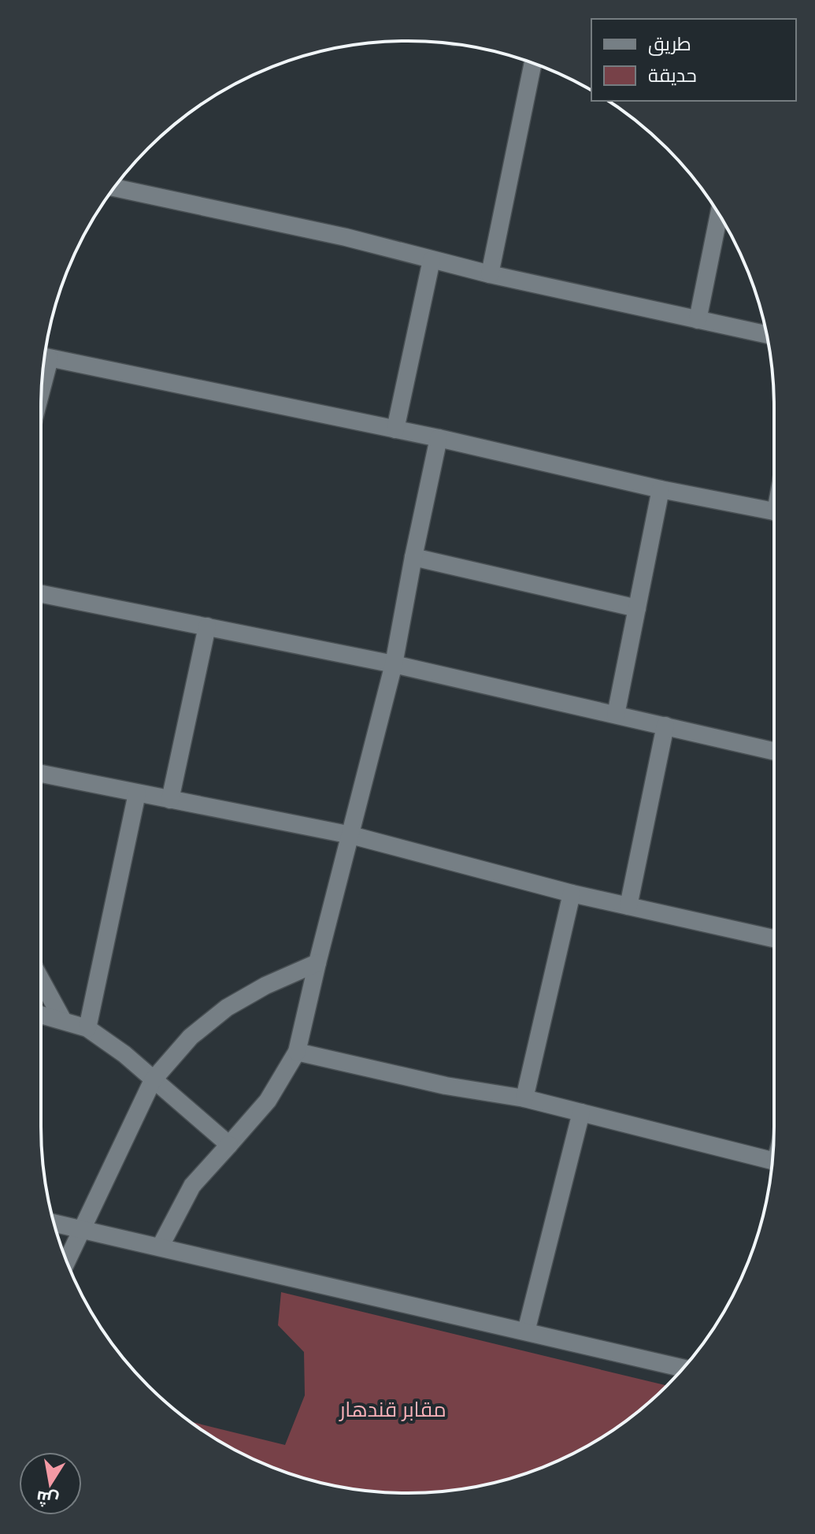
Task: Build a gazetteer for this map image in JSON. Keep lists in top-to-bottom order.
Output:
{
  "parks": ["مقابر قندهار"],
  "legend": ["طريق", "حديقة"],
  "north": "bottom"
}
